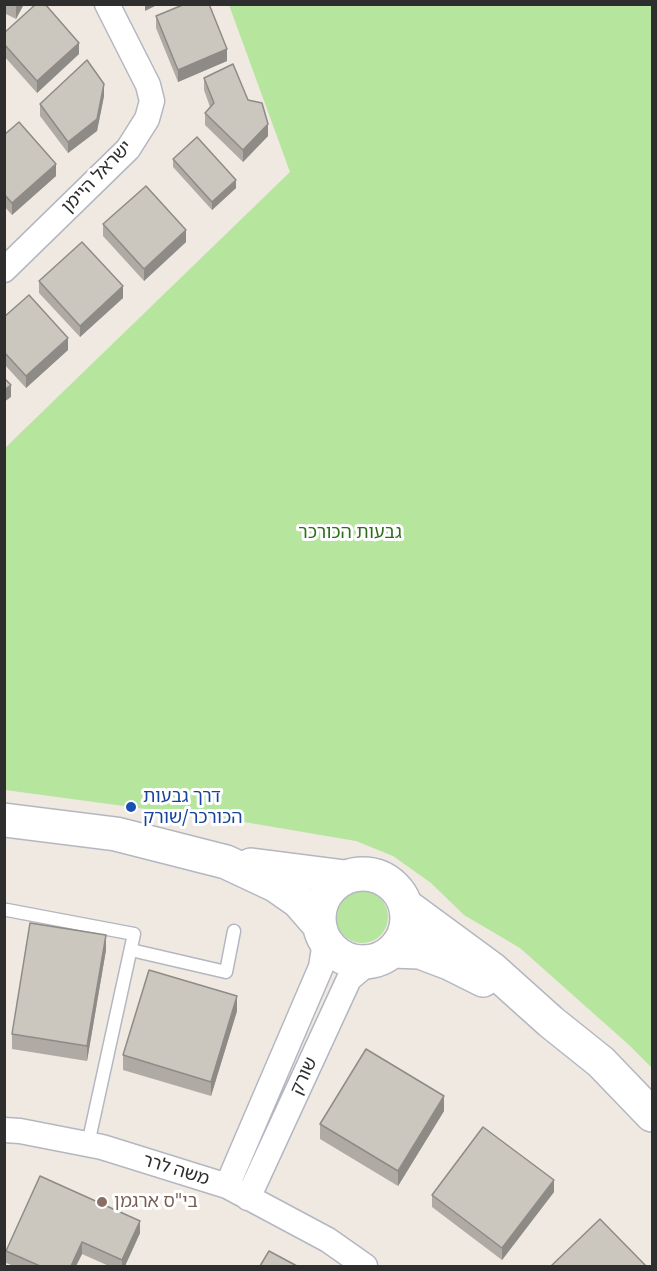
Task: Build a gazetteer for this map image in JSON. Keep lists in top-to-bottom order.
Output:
{
  "streets": {
    "street": ["ישראל היימן", "שורק", "משה לרר"]
  },
  "crossings": [
    ["שורק", "משה לרר"]
  ],
  "parks": ["גבעות הכורכר"],
  "places": ["דרך גבעות הכורכר/שורק", "בי\"ס ארגמן"]
}
